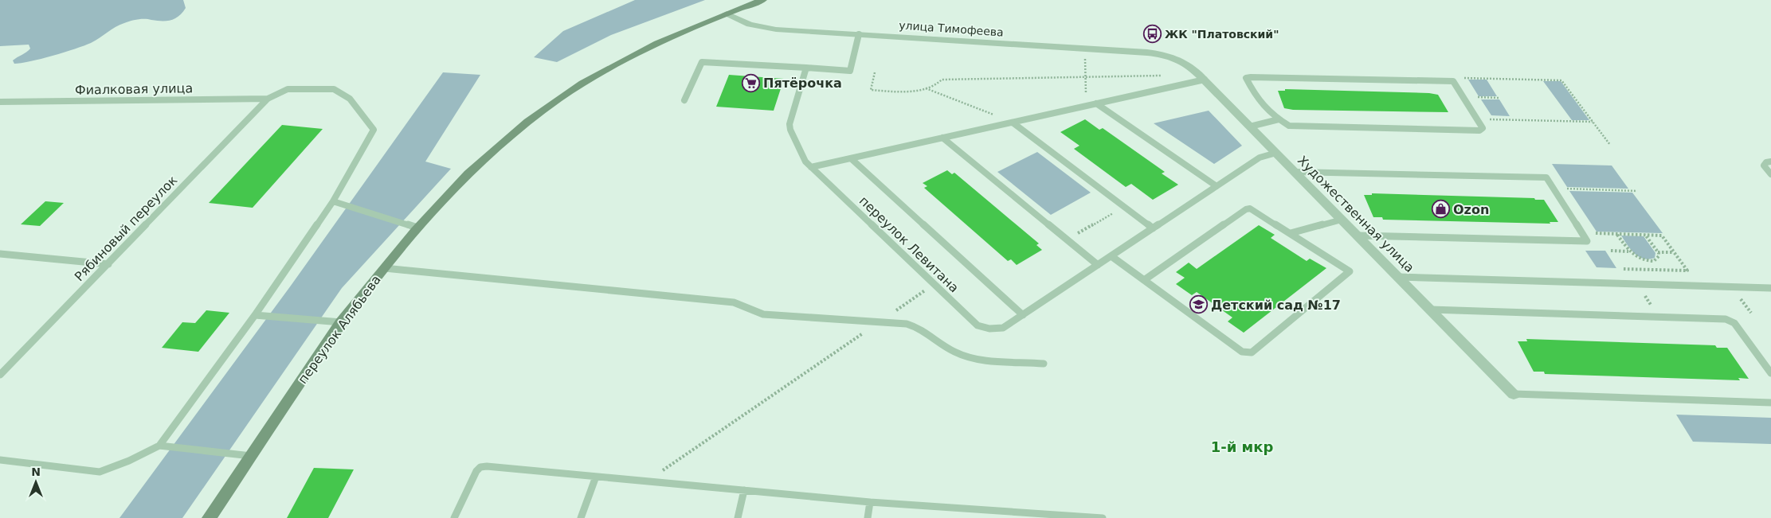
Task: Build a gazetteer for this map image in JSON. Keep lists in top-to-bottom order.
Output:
{
  "streets": {
    "main road": ["переулок Алябьева"],
    "street": ["улица Тимофеева", "Художественная улица"],
    "lane": ["Фиалковая улица", "Рябиновый переулок", "переулок Левитана"]
  },
  "crossings": [
    ["улица Тимофеева", "Художественная улица"],
    ["улица Тимофеева", "переулок Алябьева"],
    ["Фиалковая улица", "Рябиновый переулок"]
  ],
  "districts": ["1-й мкр"],
  "places": {
    "bus stop": ["ЖК \"Платовский\""],
    "supermarket": ["Пятёрочка"],
    "shop": ["Ozon"],
    "school or university": ["Детский сад №17"]
  },
  "north": "top"
}
